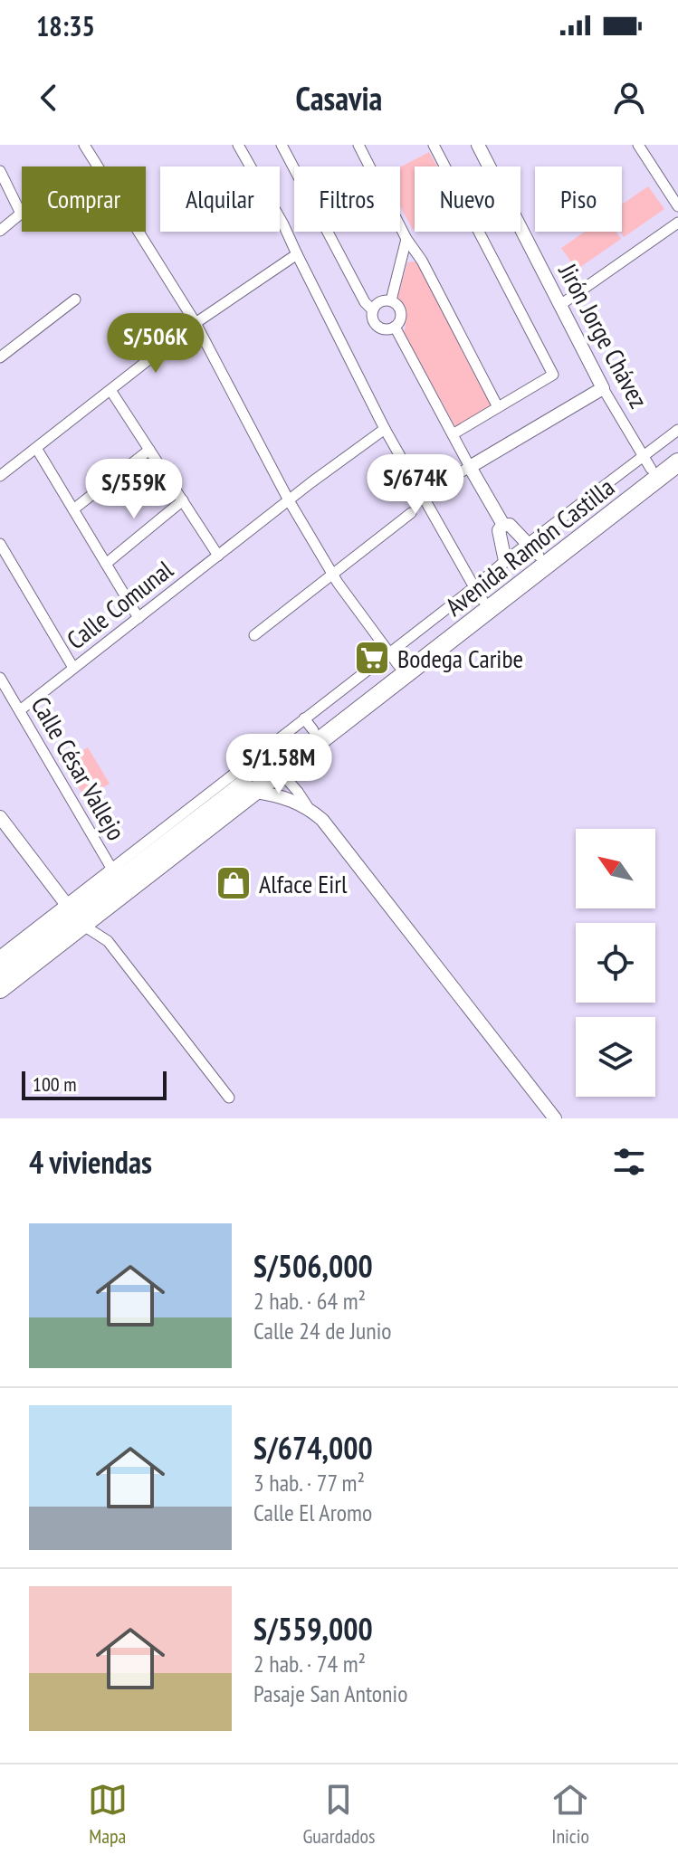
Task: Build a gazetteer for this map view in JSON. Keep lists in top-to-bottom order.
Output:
{
  "streets": {
    "highway": ["Avenida Ramón Castilla"],
    "street": ["Jirón Jorge Chávez", "Calle Comunal", "Calle César Vallejo"]
  },
  "crossings": [
    ["Jirón Jorge Chávez", "Avenida Ramón Castilla"],
    ["Avenida Ramón Castilla", "Calle César Vallejo"],
    ["Calle Comunal", "Calle César Vallejo"]
  ],
  "places": {
    "supermarket": ["Bodega Caribe"],
    "shop": ["Alface Eirl"]
  },
  "scale_bar": "100 m",
  "north": "top left",
  "page": {
    "status": "18:35",
    "header": "Casavia",
    "chip": [
      "Comprar",
      "Alquilar",
      "Filtros",
      "Nuevo",
      "Piso"
    ],
    "price": [
      "S/506K",
      "S/674K",
      "S/559K",
      "S/1.58M"
    ],
    "scale": "100 m",
    "heading": "4 viviendas",
    "list": [
      {
        "name": "S/506,000",
        "note": "2 hab. · 64 m² · Calle 24 de Junio"
      },
      {
        "name": "S/674,000",
        "note": "3 hab. · 77 m² · Calle El Aromo"
      },
      {
        "name": "S/559,000",
        "note": "2 hab. · 74 m² · Pasaje San Antonio"
      }
    ],
    "tabs": ["Mapa", "Guardados", "Inicio"]
  }
}
